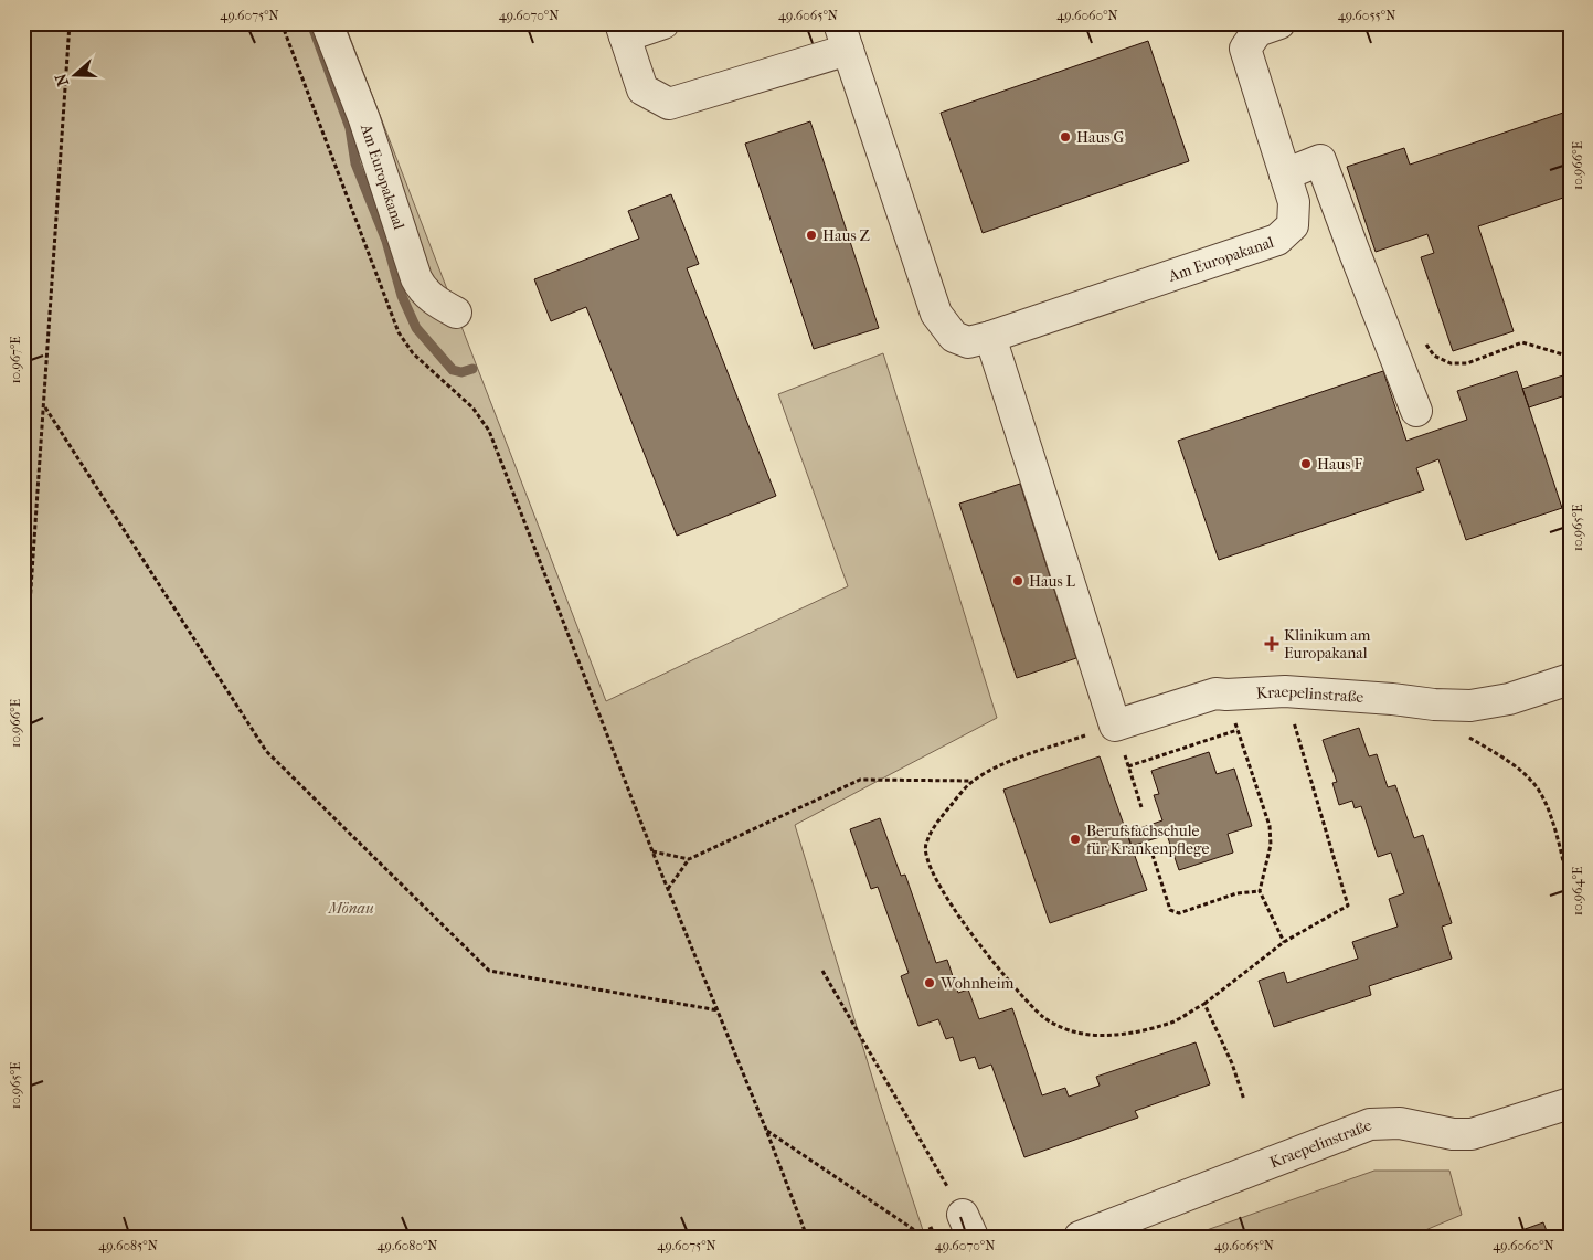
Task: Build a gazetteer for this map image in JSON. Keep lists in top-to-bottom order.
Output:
{
  "streets": {
    "street": ["Am Europakanal", "Kraepelinstraße"]
  },
  "parks": ["Mönau"],
  "places": {
    "other": [
      "Haus G",
      "Haus Z",
      "Haus F",
      "Haus L",
      "Berufsfachschule für Krankenpflege",
      "Wohnheim"
    ],
    "health": ["Klinikum am Europakanal"]
  },
  "north": "left",
  "coordinates": [
    "49.6075°N",
    "49.6070°N",
    "49.6065°N",
    "49.6060°N",
    "49.6055°N",
    "10.966°E",
    "10.967°E",
    "10.965°E",
    "10.964°E",
    "49.6085°N",
    "49.6080°N"
  ]
}
